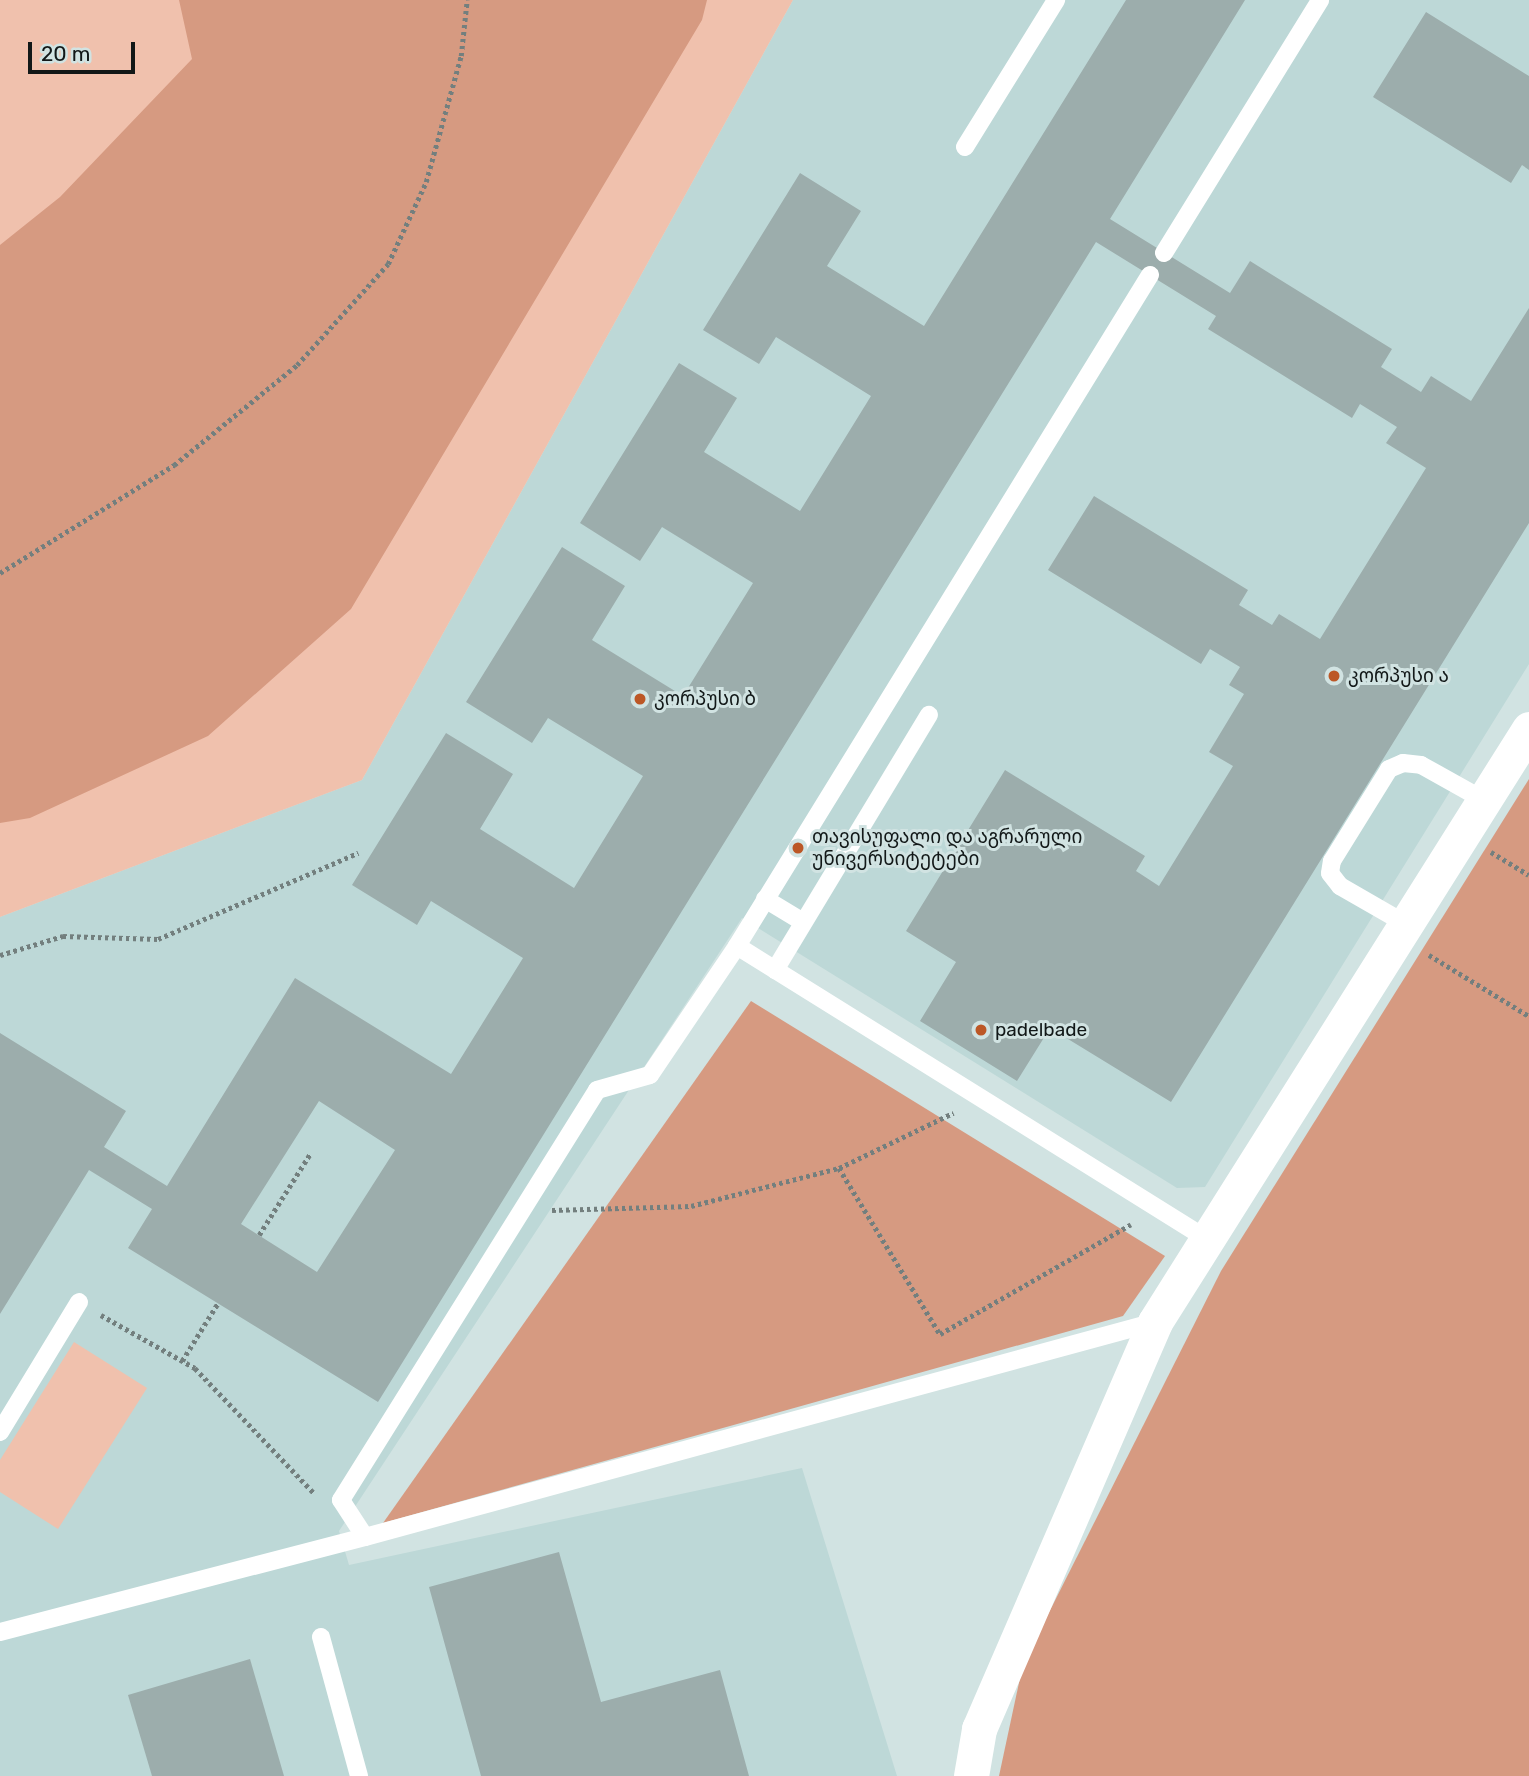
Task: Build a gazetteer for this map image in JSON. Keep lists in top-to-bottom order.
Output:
{
  "places": [
    "კორპუსი ა",
    "კორპუსი ბ",
    "თავისუფალი და აგრარული უნივერსიტეტები",
    "padelbade"
  ],
  "scale_bar": "20 m"
}
